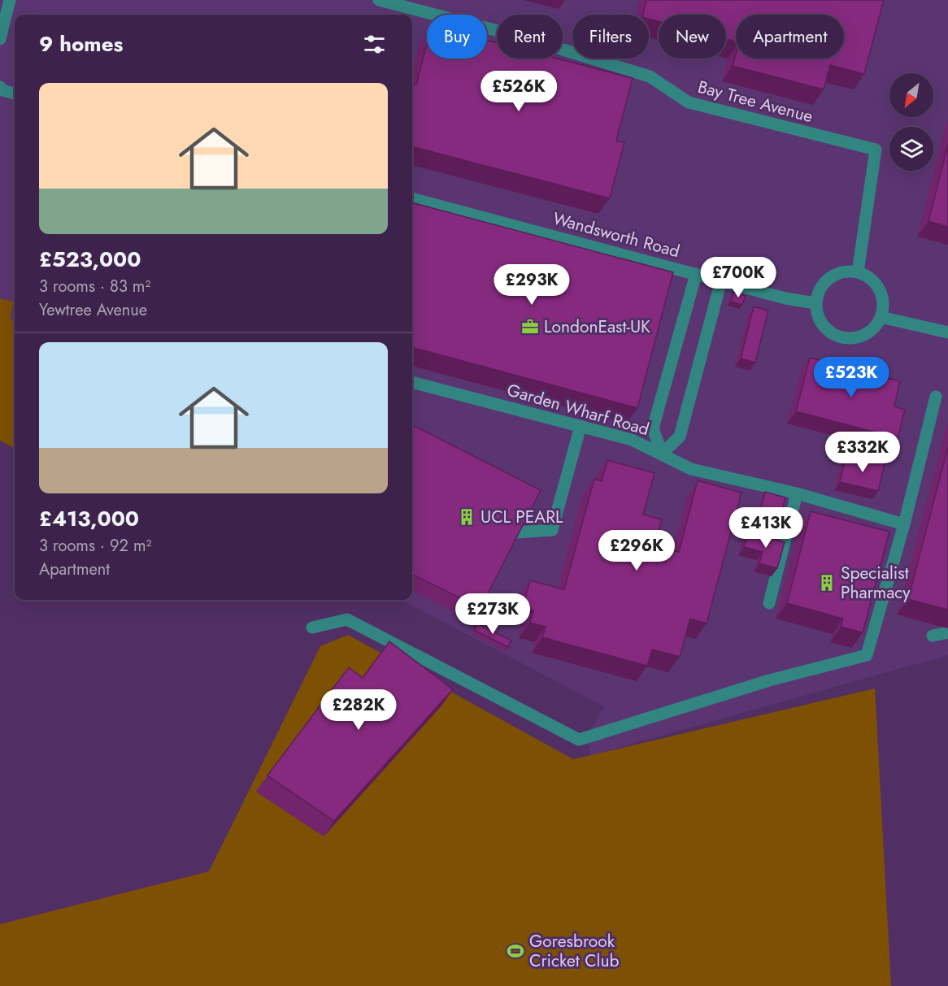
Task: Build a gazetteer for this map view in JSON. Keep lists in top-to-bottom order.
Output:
{
  "streets": {
    "street": ["Bay Tree Avenue", "Wandsworth Road", "Garden Wharf Road"]
  },
  "crossings": [
    ["Bay Tree Avenue", "Wandsworth Road"]
  ],
  "places": {
    "office": ["LondonEast-UK"],
    "building": ["UCL PEARL", "Specialist Pharmacy"],
    "sports": ["Goresbrook Cricket Club"]
  },
  "north": "bottom left",
  "page": {
    "chip": [
      "Buy",
      "Rent",
      "Filters",
      "New",
      "Apartment"
    ],
    "heading": "9 homes",
    "price": [
      "£526K",
      "£700K",
      "£293K",
      "£523K",
      "£332K",
      "£413K",
      "£296K",
      "£273K",
      "£282K"
    ],
    "list": [
      {
        "name": "£523,000",
        "note": "3 rooms · 83 m² · Yewtree Avenue"
      },
      {
        "name": "£413,000",
        "note": "3 rooms · 92 m² · Apartment"
      }
    ]
  }
}
